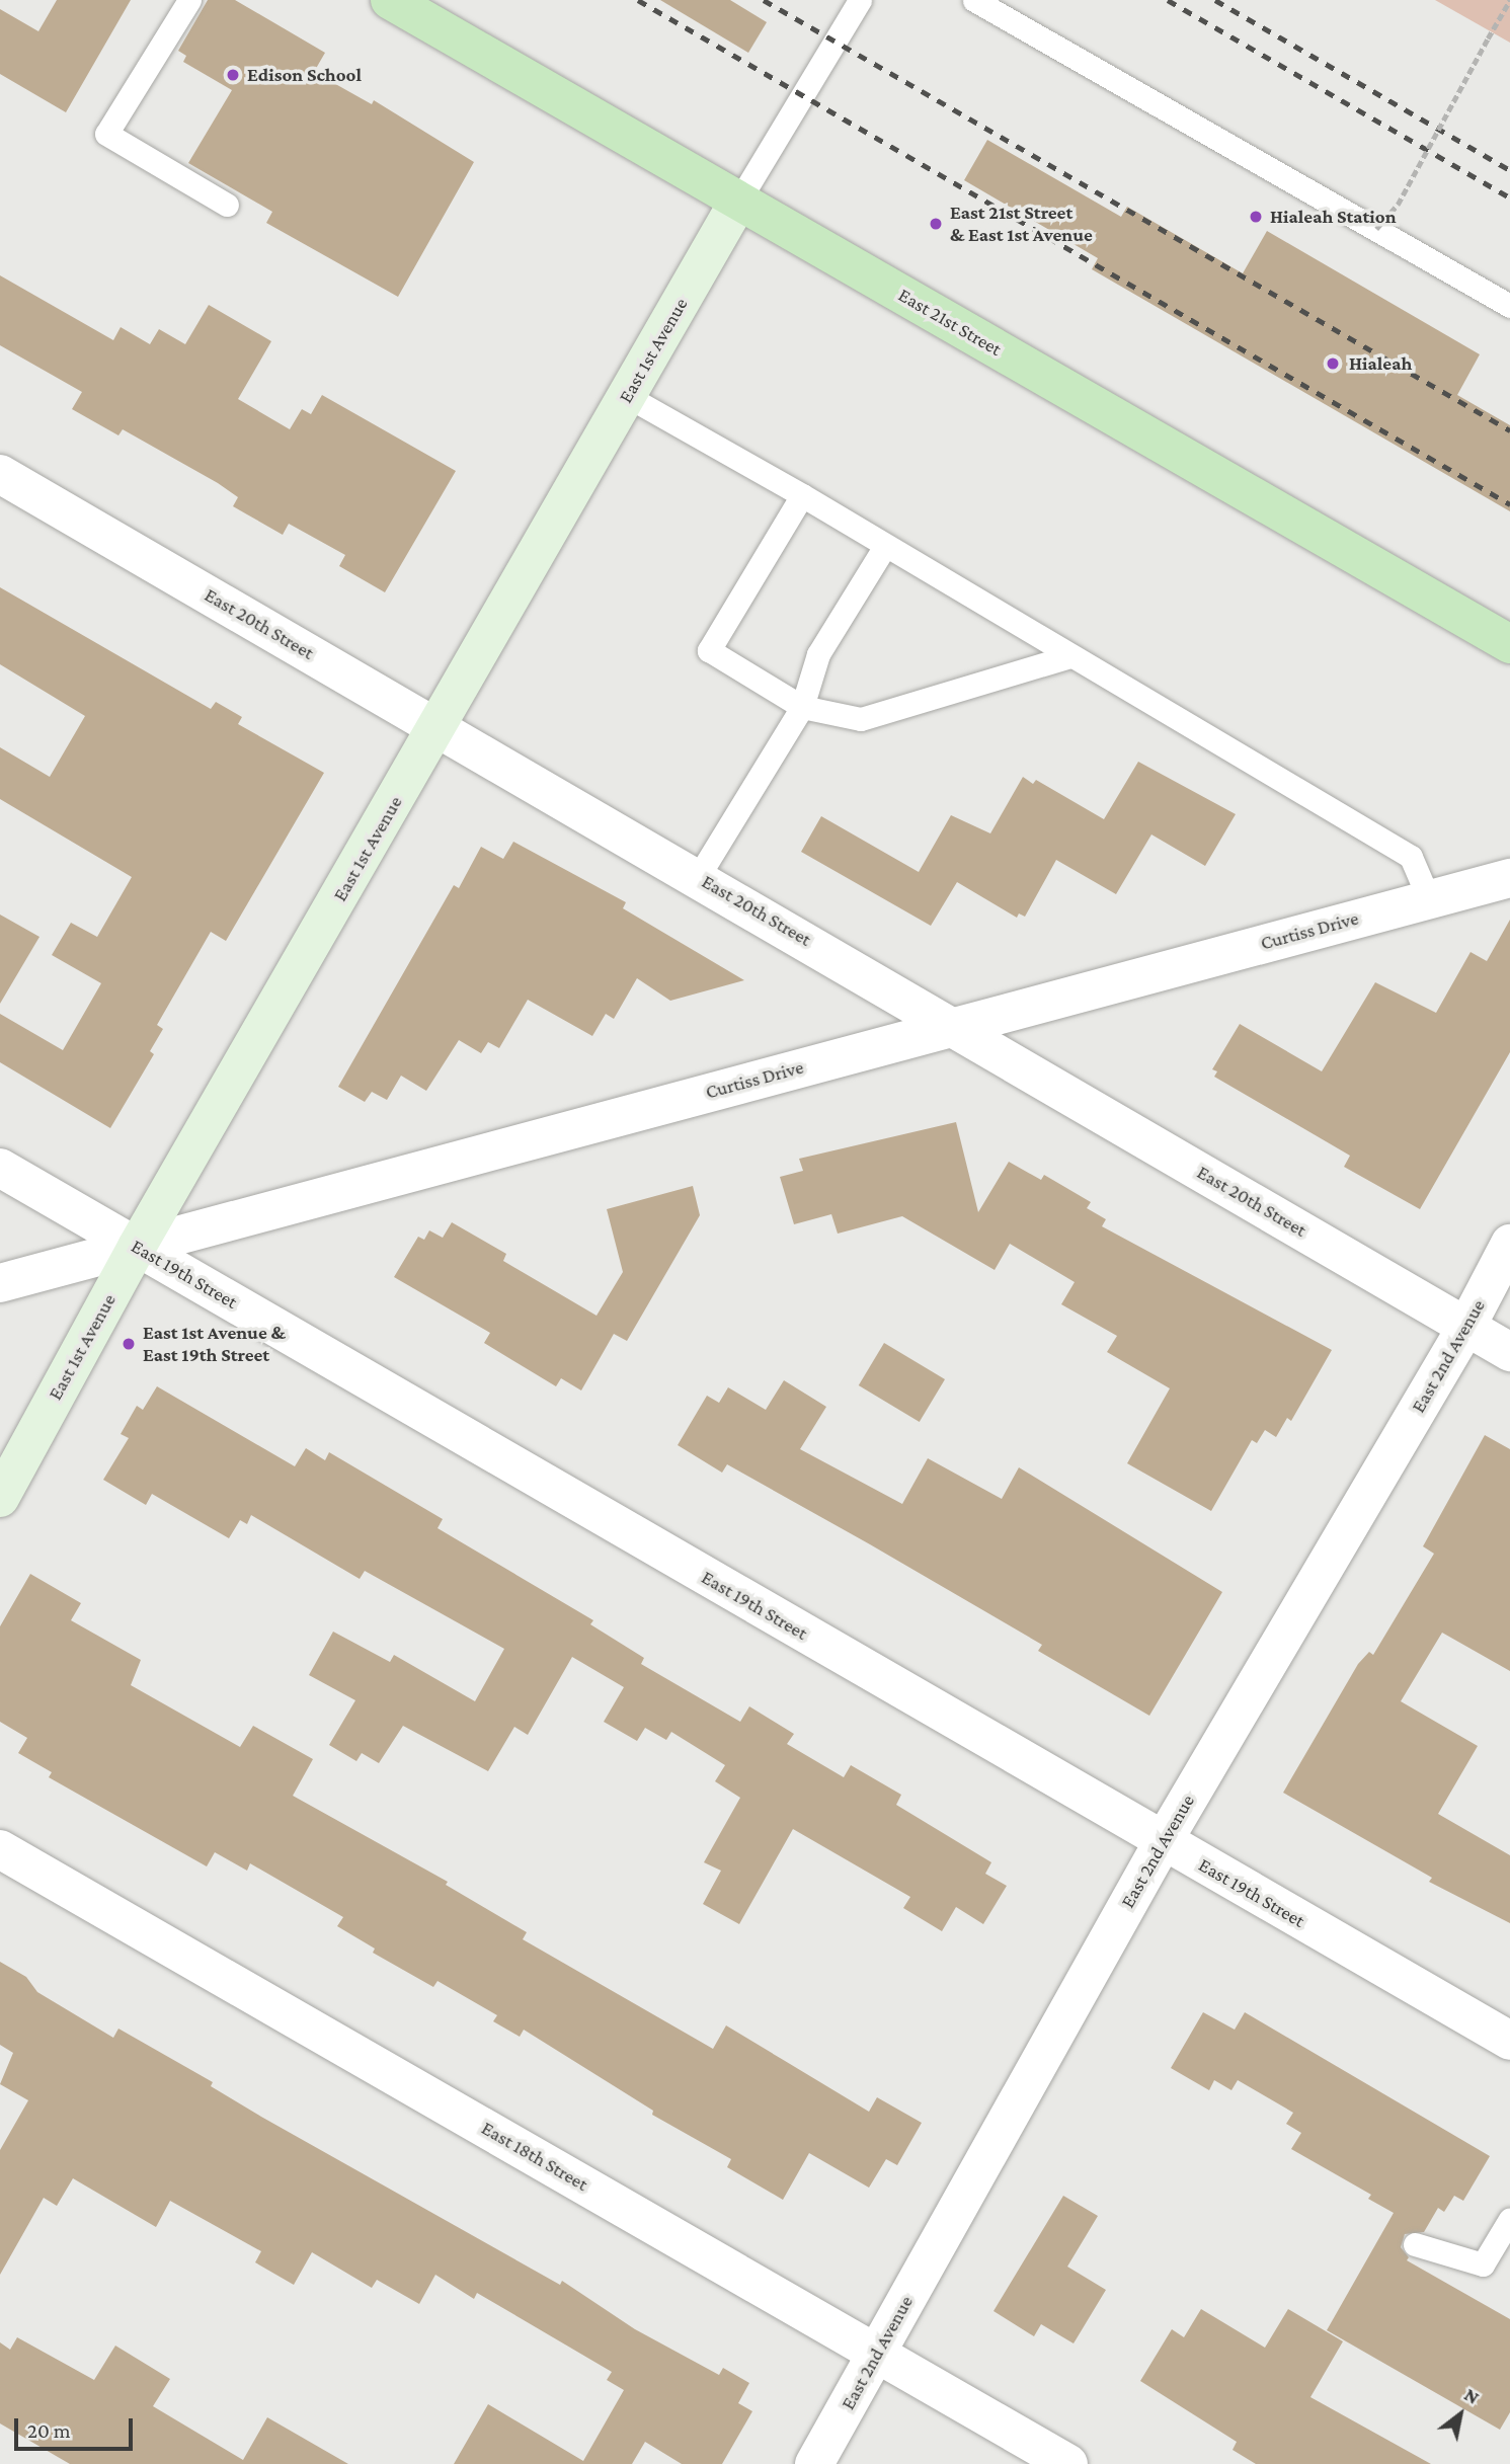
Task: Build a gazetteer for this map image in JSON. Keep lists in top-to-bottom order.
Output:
{
  "streets": {
    "main road": ["East 21st Street"],
    "street": [
      "East 1st Avenue",
      "East 20th Street",
      "Curtiss Drive",
      "East 19th Street",
      "East 2nd Avenue",
      "East 18th Street"
    ]
  },
  "crossings": [
    ["East 21st Street", "East 1st Avenue"],
    ["East 1st Avenue", "East 20th Street"],
    ["East 1st Avenue", "Curtiss Drive"],
    ["East 1st Avenue", "East 19th Street"],
    ["East 20th Street", "Curtiss Drive"],
    ["East 20th Street", "East 2nd Avenue"],
    ["Curtiss Drive", "East 19th Street"],
    ["East 19th Street", "East 2nd Avenue"],
    ["East 2nd Avenue", "East 18th Street"]
  ],
  "places": [
    "Edison School",
    "Hialeah Station",
    "East 21st Street & East 1st Avenue",
    "Hialeah",
    "East 1st Avenue & East 19th Street"
  ],
  "scale_bar": "20 m",
  "north": "top right"
}
